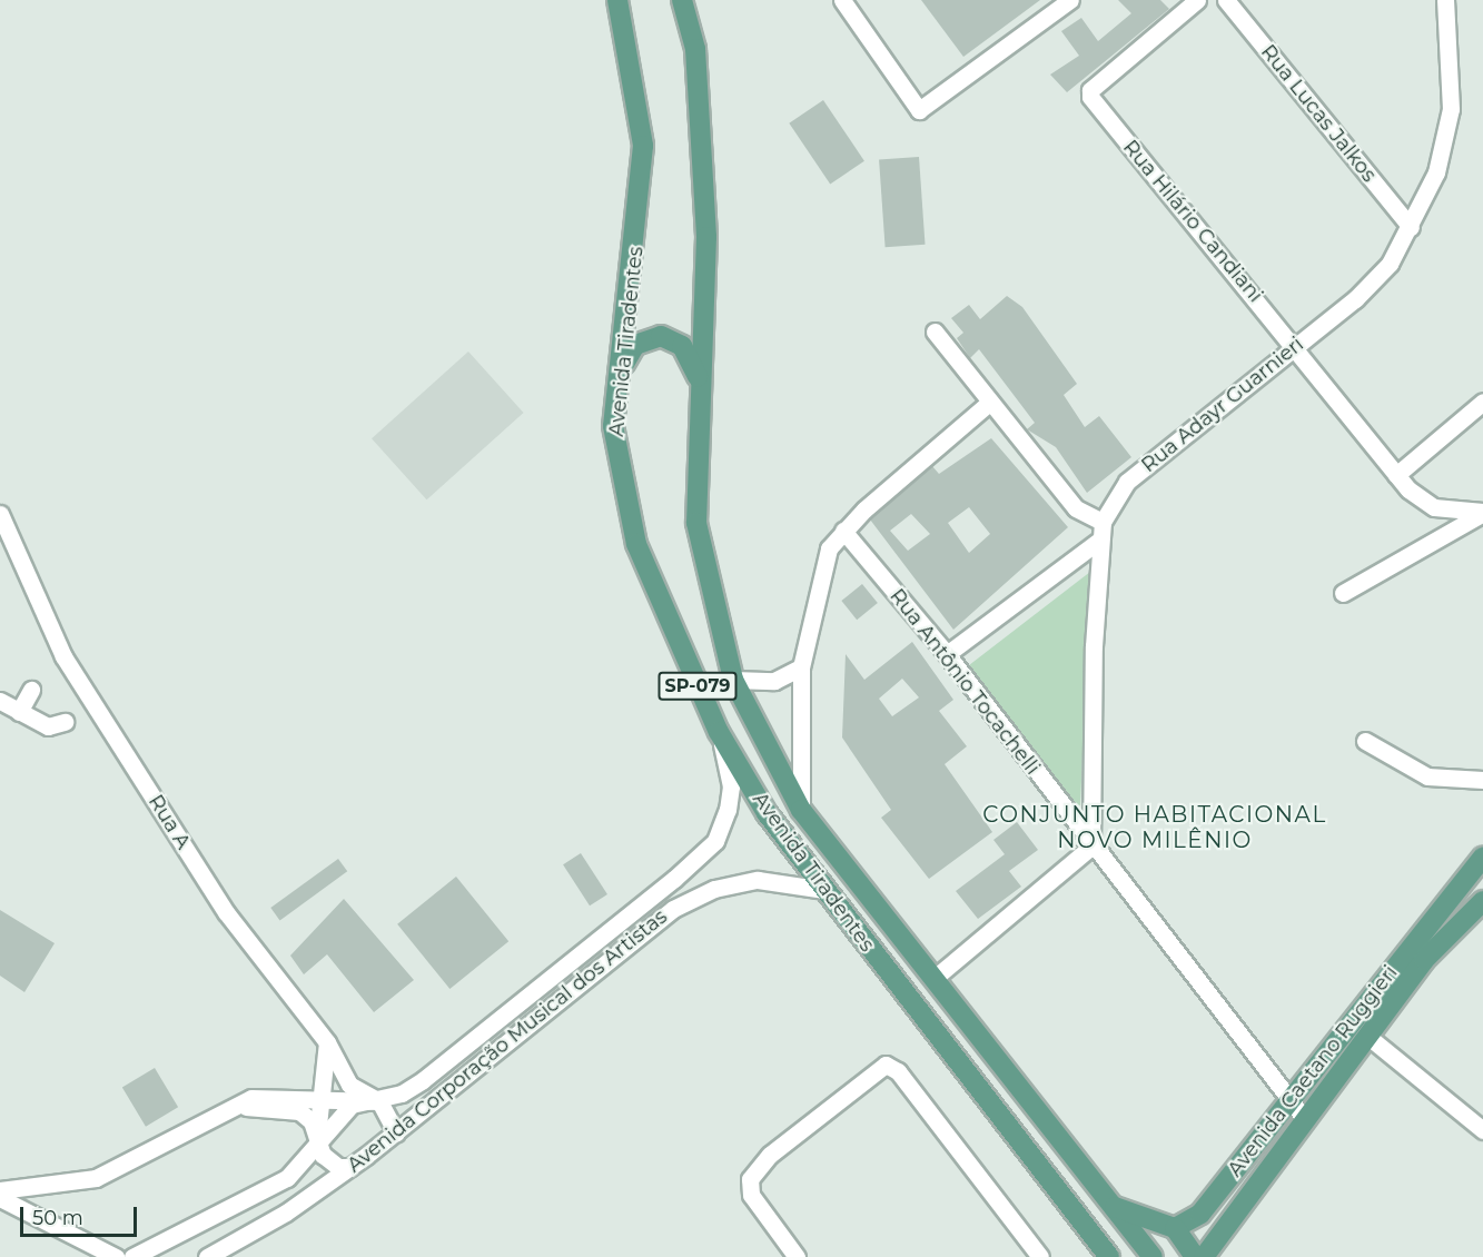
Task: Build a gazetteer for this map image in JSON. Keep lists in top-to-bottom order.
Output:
{
  "streets": {
    "main road": ["Avenida Tiradentes", "SP-079", "Avenida Caetano Ruggieri"],
    "street": [
      "Rua Lucas Jalkos",
      "Rua Hilário Candiani",
      "Rua Adayr Guarnieri",
      "Rua Antônio Tocachelli",
      "Rua A",
      "Avenida Corporação Musical dos Artistas"
    ]
  },
  "crossings": [
    ["Rua Lucas Jalkos", "Rua Adayr Guarnieri"],
    ["Rua Hilário Candiani", "Rua Adayr Guarnieri"],
    ["Avenida Tiradentes", "Avenida Corporação Musical dos Artistas"],
    ["Rua Adayr Guarnieri", "Rua Antônio Tocachelli"],
    ["Rua Antônio Tocachelli", "Avenida Caetano Ruggieri"],
    ["Rua A", "Avenida Corporação Musical dos Artistas"]
  ],
  "districts": ["CONJUNTO HABITACIONAL NOVO MILÊNIO"],
  "scale_bar": "50 m"
}
